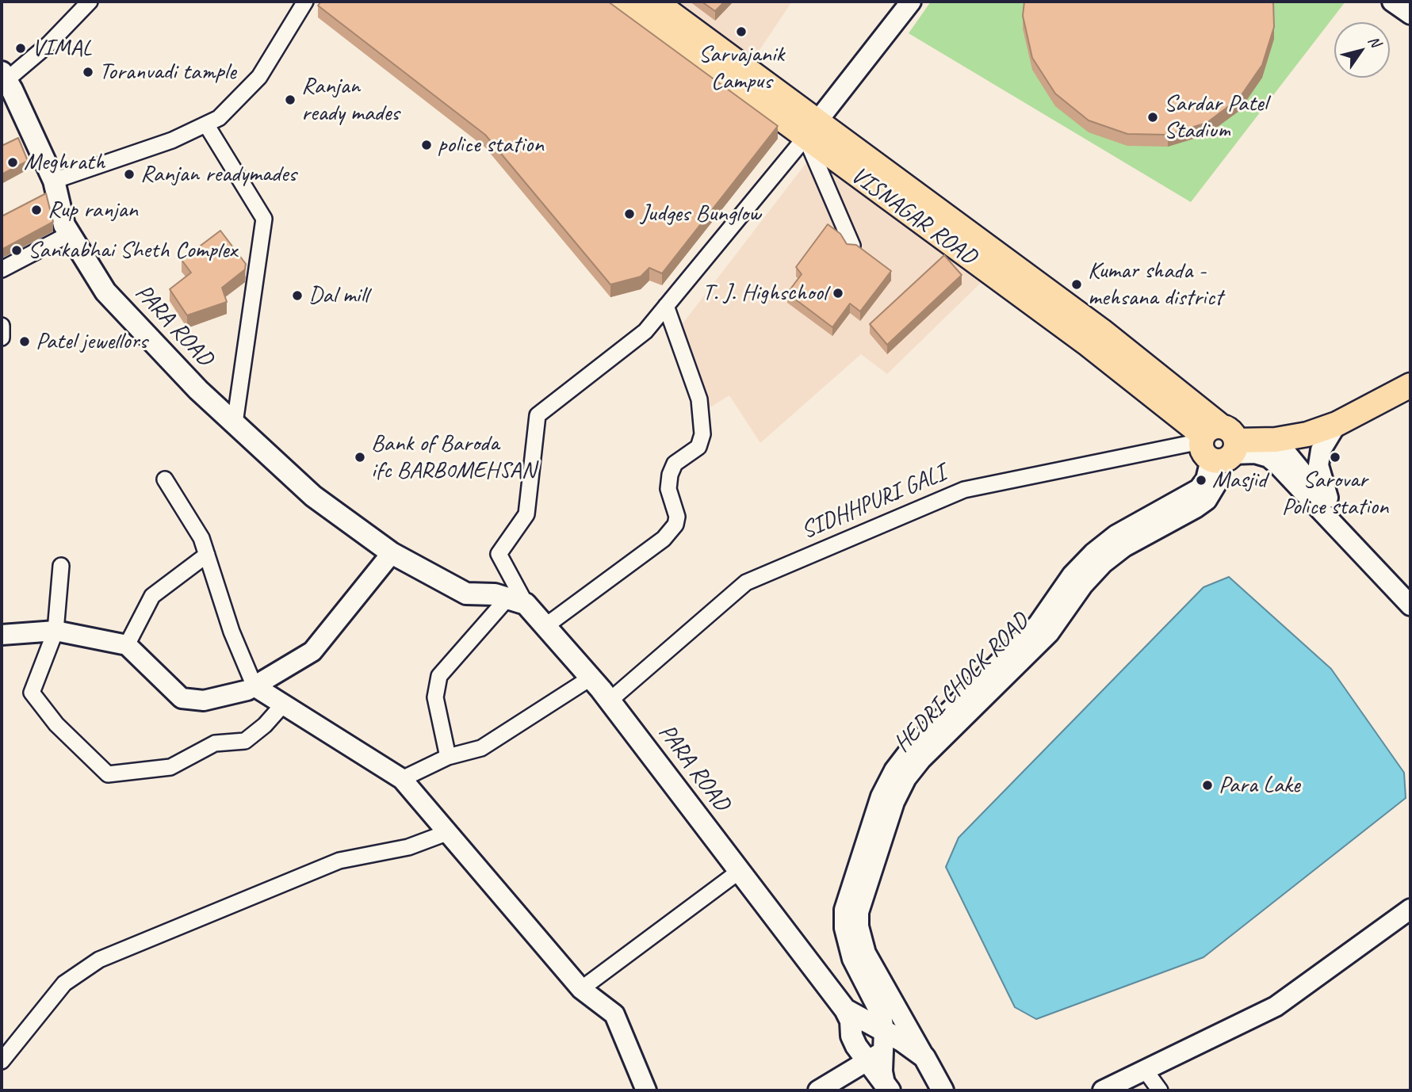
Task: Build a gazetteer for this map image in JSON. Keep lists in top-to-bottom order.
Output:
{
  "streets": {
    "main road": ["VISNAGAR ROAD", "PARA ROAD"],
    "street": ["SIDHHPURI GALI", "HEDRI CHOCK ROAD"]
  },
  "crossings": [
    ["VISNAGAR ROAD", "SIDHHPURI GALI"],
    ["VISNAGAR ROAD", "HEDRI CHOCK ROAD"],
    ["PARA ROAD", "SIDHHPURI GALI"],
    ["PARA ROAD", "HEDRI CHOCK ROAD"],
    ["SIDHHPURI GALI", "HEDRI CHOCK ROAD"]
  ],
  "places": [
    "Sarvajanik Campus",
    "VIMAL",
    "Toranvadi tample",
    "Ranjan ready mades",
    "Sardar Patel Stadium",
    "police station",
    "Meghrath",
    "Ranjan readymades",
    "Rup ranjan",
    "Judges Bunglow",
    "Sankabhai Sheth Complex",
    "Kumar shada - mehsana district",
    "T. J. Highschool",
    "Dal mill",
    "Patel jewellors",
    "Bank of Baroda ifc BARB0MEHSAN",
    "Sarovar Police station",
    "Masjid",
    "Para Lake"
  ],
  "north": "top right"
}
